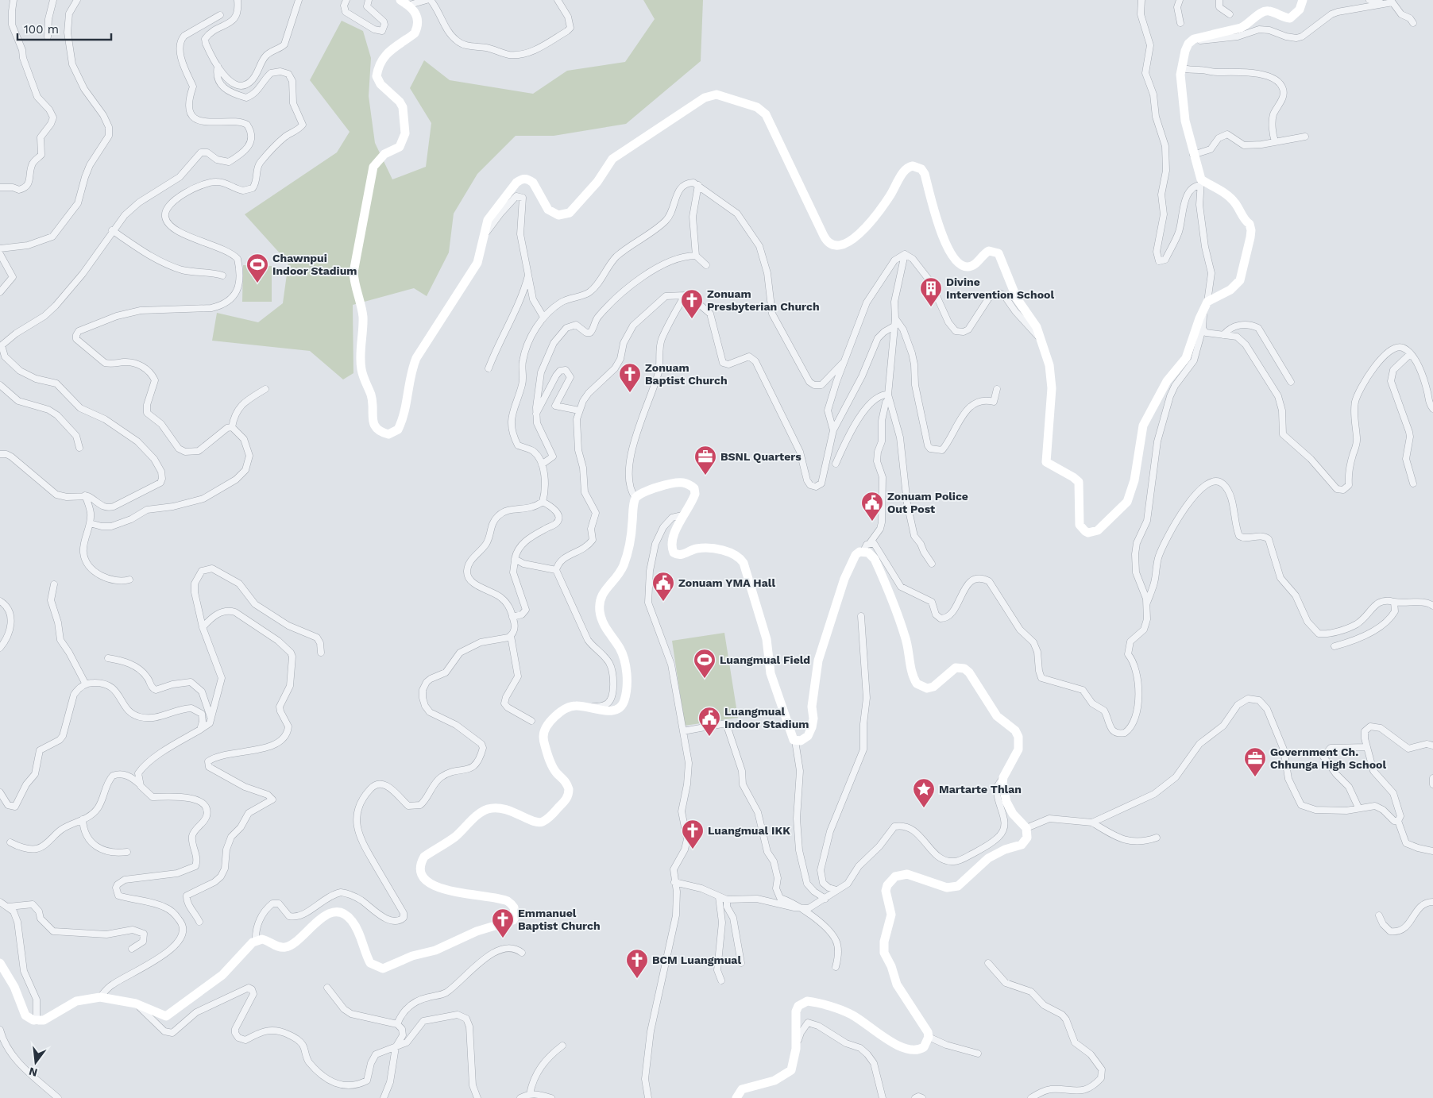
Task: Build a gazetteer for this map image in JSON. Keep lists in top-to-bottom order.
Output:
{
  "places": {
    "sports": ["Chawnpui Indoor Stadium", "Luangmual Field"],
    "building": ["Divine Intervention School"],
    "church": [
      "Zonuam Presbyterian Church",
      "Zonuam Baptist Church",
      "Luangmual IKK",
      "Emmanuel Baptist Church",
      "BCM Luangmual"
    ],
    "office": ["BSNL Quarters", "Government Ch. Chhunga High School"],
    "public building": ["Zonuam Police Out Post", "Zonuam YMA Hall", "Luangmual Indoor Stadium"],
    "place": ["Martarte Thlan"]
  },
  "scale_bar": "100 m",
  "north": "bottom"
}
